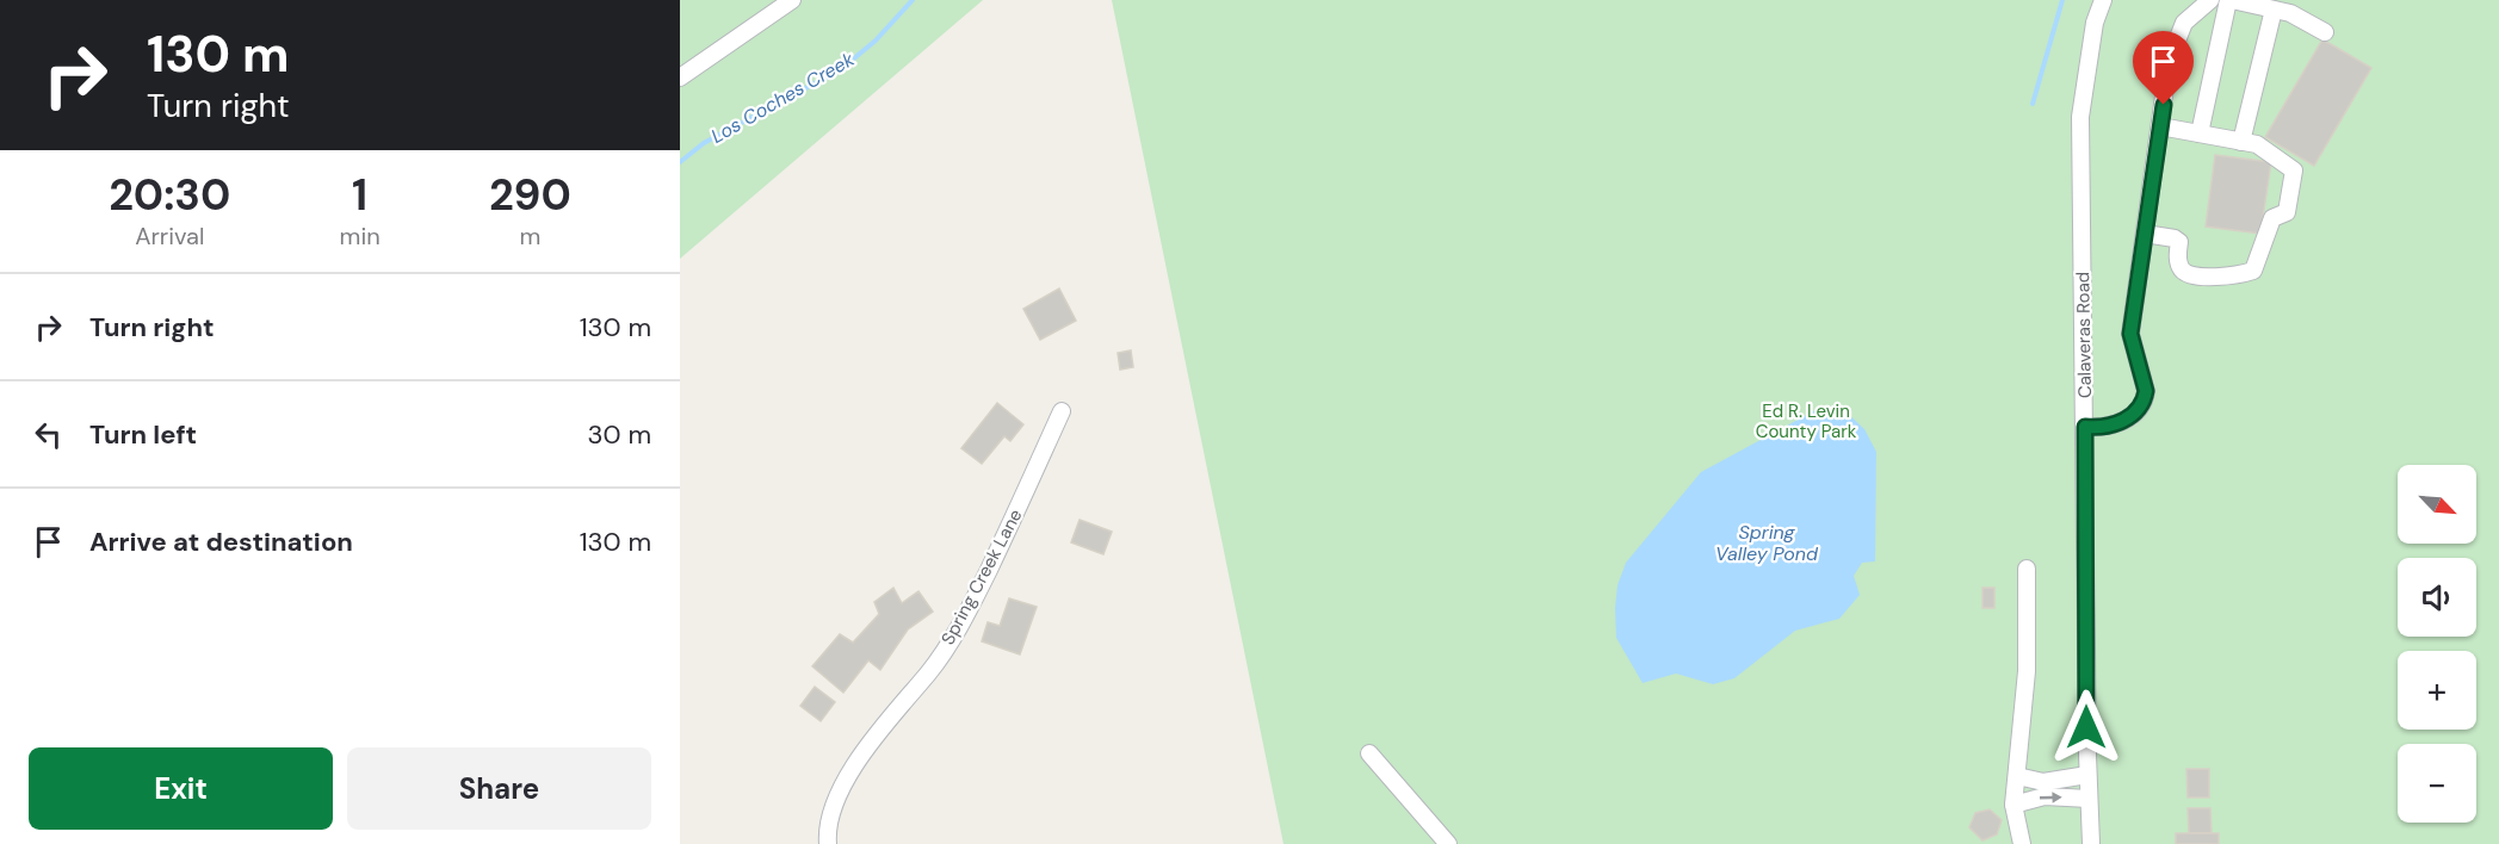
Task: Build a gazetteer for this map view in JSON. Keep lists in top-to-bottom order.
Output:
{
  "streets": {
    "street": ["Calaveras Road", "Spring Creek Lane"]
  },
  "water": ["Los Coches Creek", "Spring Valley Pond"],
  "parks": ["Ed R. Levin County Park"],
  "north": "bottom right",
  "page": {
    "turn": ["130 m", "Turn right"],
    "eta": [
      "20:30",
      "Arrival",
      "1",
      "min",
      "290",
      "m"
    ],
    "list": [
      {
        "name": "Turn right",
        "value": "130 m"
      },
      {
        "name": "Turn left",
        "value": "30 m"
      },
      {
        "name": "Arrive at destination",
        "value": "130 m"
      }
    ],
    "map_buttons": ["+", "−"],
    "buttons": ["Exit", "Share"]
  }
}
